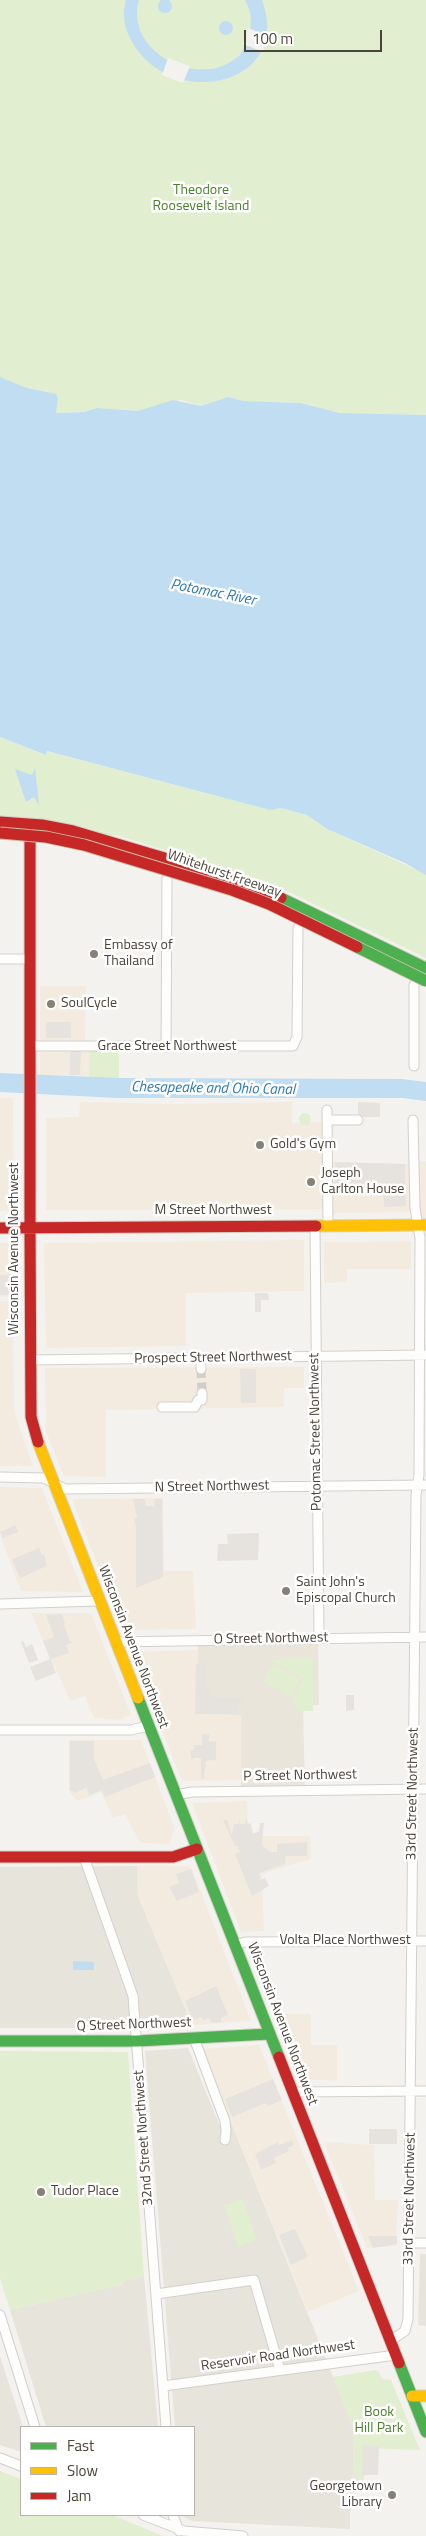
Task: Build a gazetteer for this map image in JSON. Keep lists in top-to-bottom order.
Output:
{
  "streets": {
    "main road": [
      "Whitehurst Freeway",
      "M Street Northwest",
      "Wisconsin Avenue Northwest",
      "Q Street Northwest"
    ],
    "street": [
      "Grace Street Northwest",
      "Prospect Street Northwest",
      "Potomac Street Northwest",
      "N Street Northwest",
      "O Street Northwest",
      "P Street Northwest",
      "33rd Street Northwest",
      "Volta Place Northwest",
      "32nd Street Northwest",
      "Reservoir Road Northwest"
    ]
  },
  "crossings": [
    ["Grace Street Northwest", "Wisconsin Avenue Northwest"],
    ["M Street Northwest", "Wisconsin Avenue Northwest"],
    ["M Street Northwest", "Potomac Street Northwest"],
    ["M Street Northwest", "33rd Street Northwest"],
    ["Wisconsin Avenue Northwest", "Prospect Street Northwest"],
    ["Wisconsin Avenue Northwest", "N Street Northwest"],
    ["Wisconsin Avenue Northwest", "O Street Northwest"],
    ["Wisconsin Avenue Northwest", "P Street Northwest"],
    ["Wisconsin Avenue Northwest", "33rd Street Northwest"],
    ["Wisconsin Avenue Northwest", "Volta Place Northwest"],
    ["Wisconsin Avenue Northwest", "Q Street Northwest"],
    ["Wisconsin Avenue Northwest", "Reservoir Road Northwest"],
    ["Prospect Street Northwest", "Potomac Street Northwest"],
    ["Prospect Street Northwest", "33rd Street Northwest"],
    ["Potomac Street Northwest", "N Street Northwest"],
    ["Potomac Street Northwest", "O Street Northwest"],
    ["N Street Northwest", "33rd Street Northwest"],
    ["O Street Northwest", "33rd Street Northwest"],
    ["P Street Northwest", "33rd Street Northwest"],
    ["33rd Street Northwest", "Volta Place Northwest"],
    ["Q Street Northwest", "32nd Street Northwest"],
    ["32nd Street Northwest", "Reservoir Road Northwest"]
  ],
  "water": ["Potomac River", "Chesapeake and Ohio Canal"],
  "parks": ["Theodore Roosevelt Island", "Book Hill Park"],
  "places": [
    "Embassy of Thailand",
    "SoulCycle",
    "Gold's Gym",
    "Joseph Carlton House",
    "Saint John's Episcopal Church",
    "Tudor Place",
    "Georgetown Library"
  ],
  "legend": ["Fast", "Slow", "Jam"],
  "scale_bar": "100 m"
}
